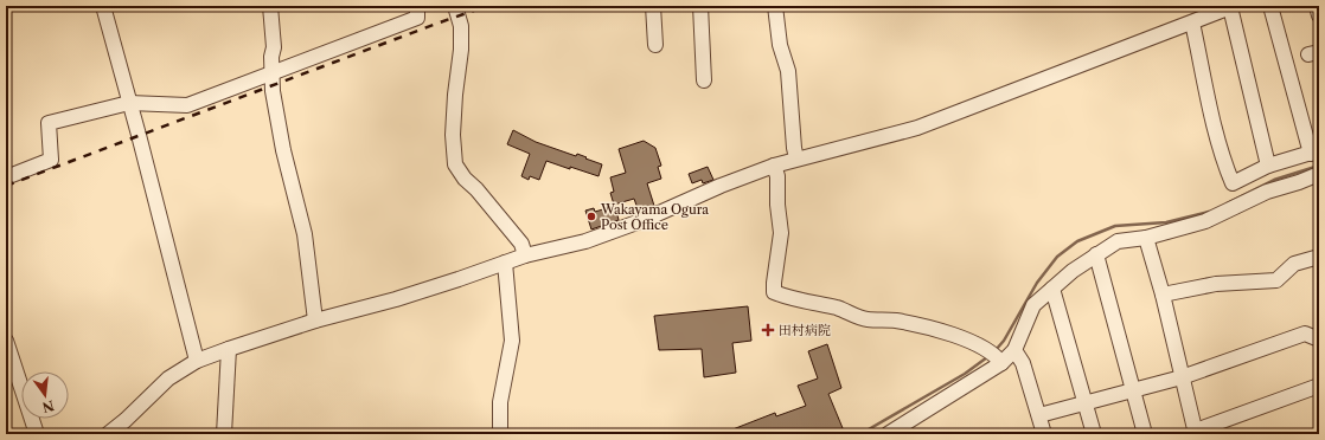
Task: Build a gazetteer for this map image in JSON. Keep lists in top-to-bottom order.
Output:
{
  "places": {
    "other": ["Wakayama Ogura Post Office"],
    "health": ["田村病院"]
  },
  "north": "bottom"
}
